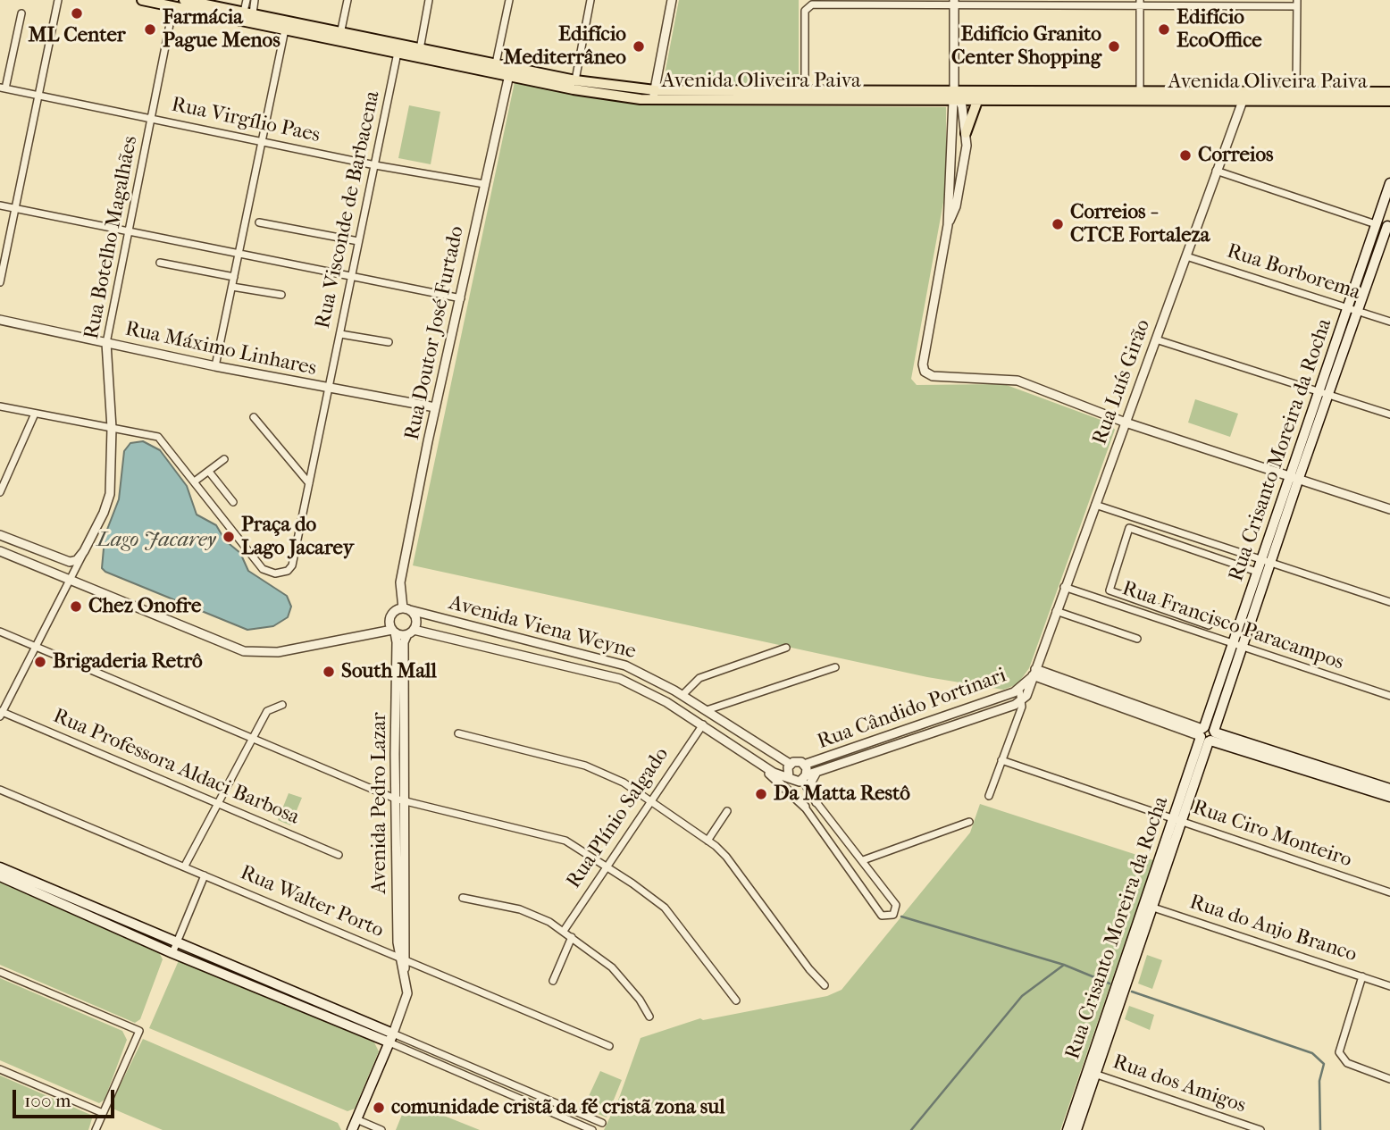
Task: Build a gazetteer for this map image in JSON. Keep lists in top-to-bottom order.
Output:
{
  "streets": {
    "main road": ["Avenida Oliveira Paiva", "Rua Crisanto Moreira da Rocha", "Avenida Pedro Lazar"],
    "street": [
      "Rua Virgílio Paes",
      "Rua Visconde de Barbacena",
      "Rua Botelho Magalhães",
      "Rua Borborema",
      "Rua Doutor José Furtado",
      "Rua Máximo Linhares",
      "Rua Luís Girão",
      "Rua Francisco Paracampos",
      "Avenida Viena Weyne",
      "Rua Cândido Portinari",
      "Rua Professora Aldaci Barbosa",
      "Rua Plínio Salgado",
      "Rua Ciro Monteiro",
      "Rua Walter Porto",
      "Rua do Anjo Branco",
      "Rua dos Amigos"
    ]
  },
  "crossings": [
    ["Avenida Oliveira Paiva", "Rua Visconde de Barbacena"],
    ["Avenida Oliveira Paiva", "Rua Botelho Magalhães"],
    ["Avenida Oliveira Paiva", "Rua Doutor José Furtado"],
    ["Avenida Oliveira Paiva", "Rua Luís Girão"],
    ["Rua Virgílio Paes", "Rua Visconde de Barbacena"],
    ["Rua Virgílio Paes", "Rua Botelho Magalhães"],
    ["Rua Virgílio Paes", "Rua Doutor José Furtado"],
    ["Rua Visconde de Barbacena", "Rua Máximo Linhares"],
    ["Rua Botelho Magalhães", "Rua Máximo Linhares"],
    ["Rua Botelho Magalhães", "Rua Professora Aldaci Barbosa"],
    ["Rua Borborema", "Rua Luís Girão"],
    ["Rua Borborema", "Rua Crisanto Moreira da Rocha"],
    ["Rua Doutor José Furtado", "Rua Máximo Linhares"],
    ["Rua Doutor José Furtado", "Avenida Viena Weyne"],
    ["Rua Doutor José Furtado", "Avenida Pedro Lazar"],
    ["Rua Luís Girão", "Rua Francisco Paracampos"],
    ["Rua Luís Girão", "Rua Cândido Portinari"],
    ["Rua Crisanto Moreira da Rocha", "Rua Francisco Paracampos"],
    ["Rua Crisanto Moreira da Rocha", "Rua Ciro Monteiro"],
    ["Rua Crisanto Moreira da Rocha", "Rua do Anjo Branco"],
    ["Rua Crisanto Moreira da Rocha", "Rua dos Amigos"],
    ["Avenida Viena Weyne", "Rua Cândido Portinari"],
    ["Avenida Viena Weyne", "Avenida Pedro Lazar"],
    ["Avenida Viena Weyne", "Rua Plínio Salgado"],
    ["Avenida Pedro Lazar", "Rua Walter Porto"]
  ],
  "water": ["Lago Jacarey"],
  "places": [
    "ML Center",
    "Farmácia Pague Menos",
    "Edifício EcoOffice",
    "Edifício Mediterrâneo",
    "Edifício Granito Center Shopping",
    "Correios",
    "Correios - CTCE Fortaleza",
    "Praça do Lago Jacarey",
    "Chez Onofre",
    "Brigaderia Retrô",
    "South Mall",
    "Da Matta Restô",
    "comunidade cristã da fé cristã zona sul"
  ],
  "scale_bar": "100 m"
}
